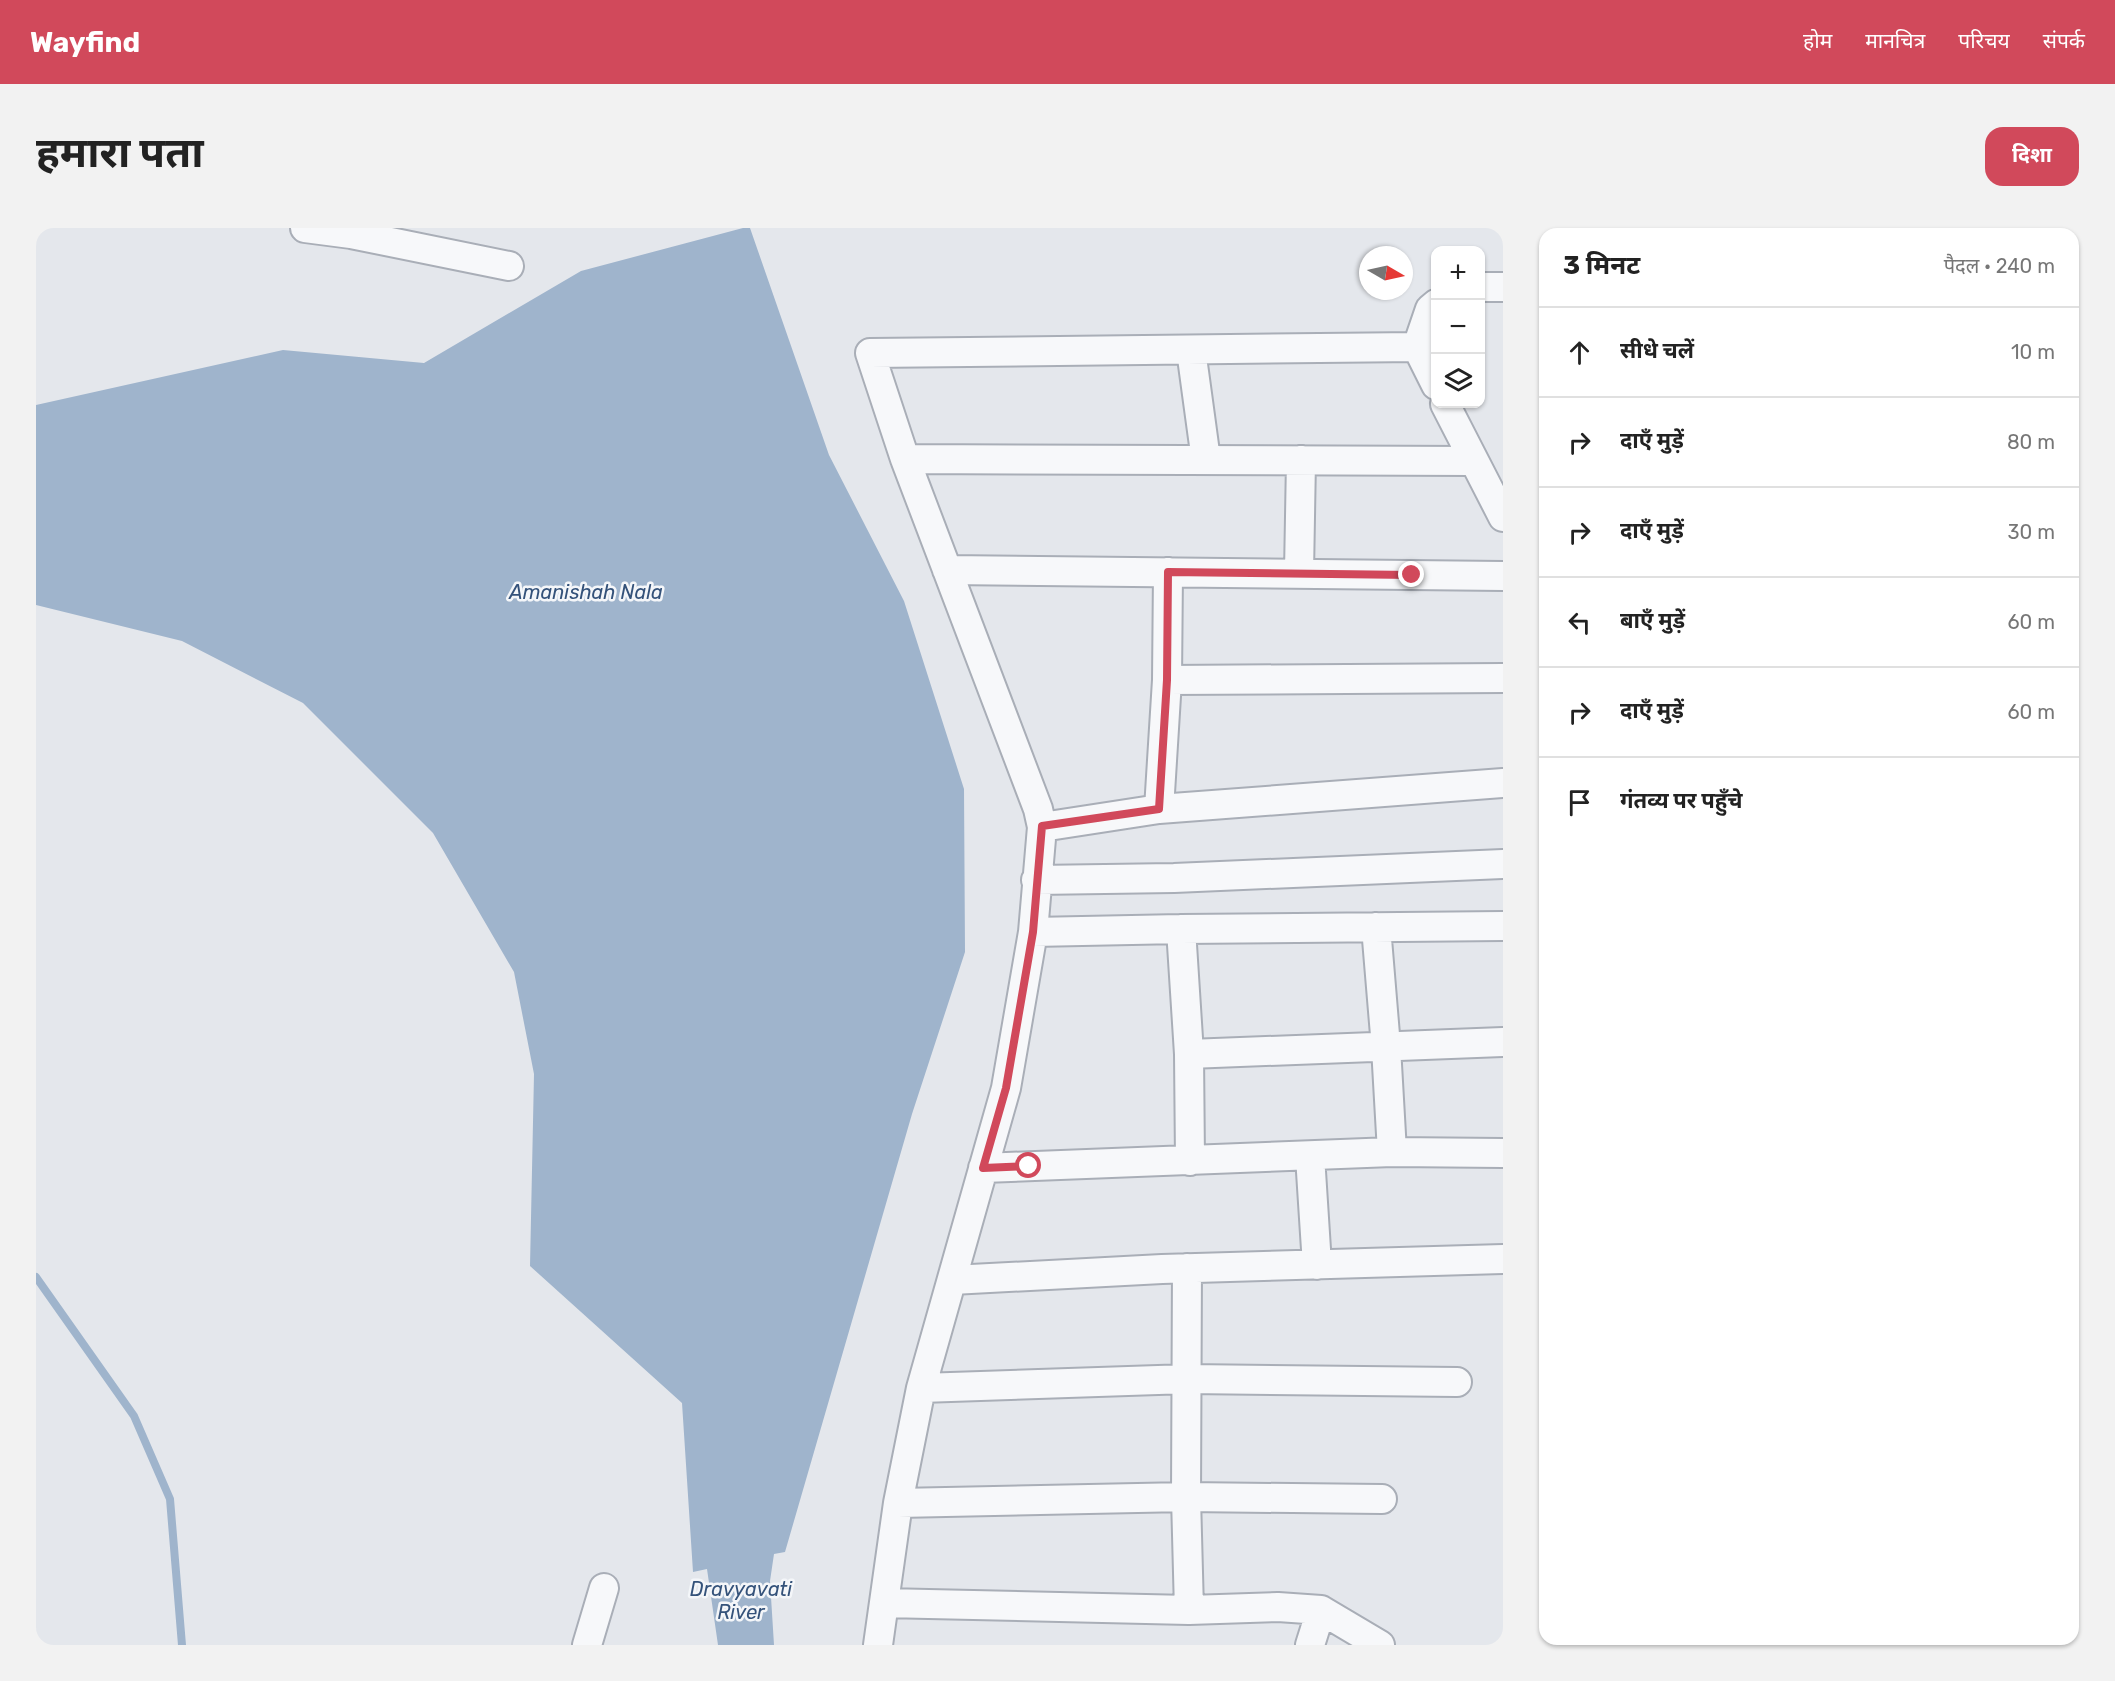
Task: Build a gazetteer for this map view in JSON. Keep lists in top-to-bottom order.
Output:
{
  "water": ["Amanishah Nala", "Dravyavati River"],
  "north": "right",
  "page": {
    "header": "Wayfind",
    "nav": [
      "होम",
      "मानचित्र",
      "परिचय",
      "संपर्क"
    ],
    "buttons": "दिशा",
    "title": "हमारा पता",
    "heading": ["3 मिनट", "पैदल · 240 m"],
    "map_buttons": ["+", "−"],
    "list": [
      ["सीधे चलें", "10 m"],
      ["दाएँ मुड़ें", "80 m"],
      ["दाएँ मुड़ें", "30 m"],
      ["बाएँ मुड़ें", "60 m"],
      ["दाएँ मुड़ें", "60 m"],
      "गंतव्य पर पहुँचे"
    ]
  }
}
